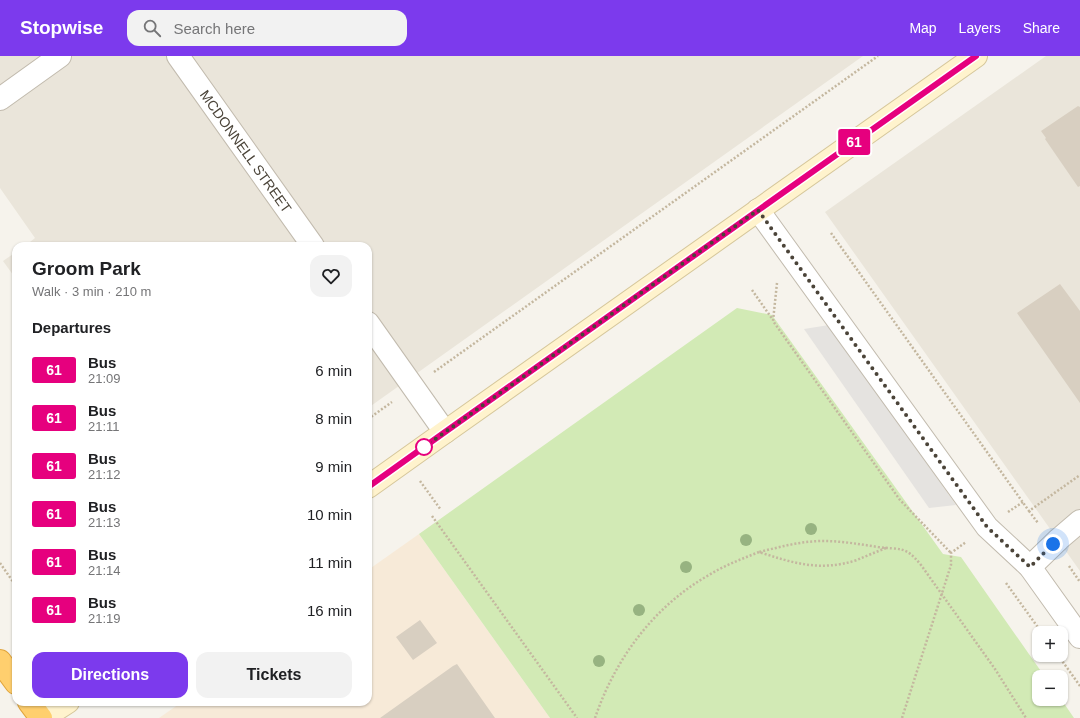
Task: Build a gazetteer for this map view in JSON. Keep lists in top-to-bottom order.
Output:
{
  "streets": {
    "street": ["MCDONNELL STREET"]
  },
  "lines": ["bus line 61"],
  "page": {
    "header": "Stopwise",
    "search": "Search here",
    "nav": ["Map", "Layers", "Share"],
    "on_map": "61",
    "heading": [
      ["Groom Park", "Walk · 3 min · 210 m"],
      "Departures"
    ],
    "list": [
      {
        "mark": "61",
        "name": "Bus",
        "note": "21:09",
        "value": "6 min"
      },
      {
        "mark": "61",
        "name": "Bus",
        "note": "21:11",
        "value": "8 min"
      },
      {
        "mark": "61",
        "name": "Bus",
        "note": "21:12",
        "value": "9 min"
      },
      {
        "mark": "61",
        "name": "Bus",
        "note": "21:13",
        "value": "10 min"
      },
      {
        "mark": "61",
        "name": "Bus",
        "note": "21:14",
        "value": "11 min"
      },
      {
        "mark": "61",
        "name": "Bus",
        "note": "21:19",
        "value": "16 min"
      }
    ],
    "map_buttons": ["+", "−"],
    "buttons": ["Directions", "Tickets"]
  }
}
